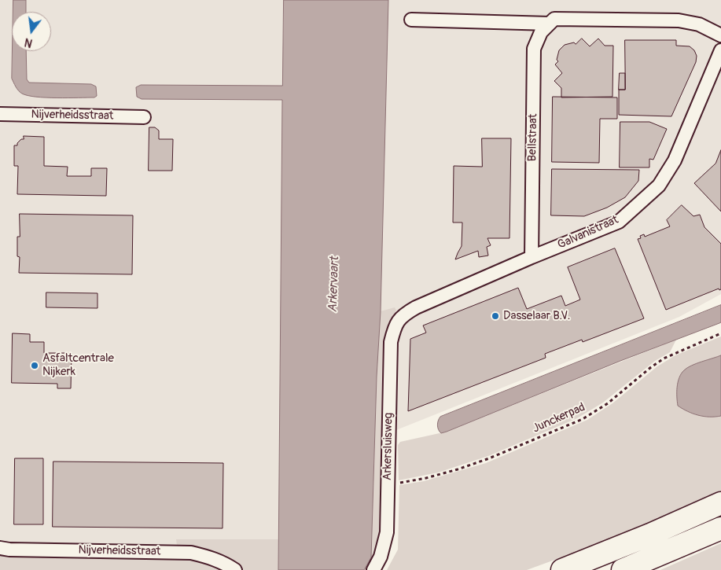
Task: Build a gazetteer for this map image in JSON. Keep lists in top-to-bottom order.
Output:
{
  "streets": {
    "street": [
      "Nijverheidsstraat",
      "Bellstraat",
      "Galvanistraat",
      "Arkersluisweg"
    ],
    "path": ["Junckerpad"]
  },
  "crossings": [
    ["Bellstraat", "Galvanistraat"],
    ["Galvanistraat", "Arkersluisweg"],
    ["Junckerpad", "Arkersluisweg"]
  ],
  "water": ["Arkervaart"],
  "places": ["Dasselaar B.V.", "Asfaltcentrale Nijkerk"],
  "north": "bottom"
}
